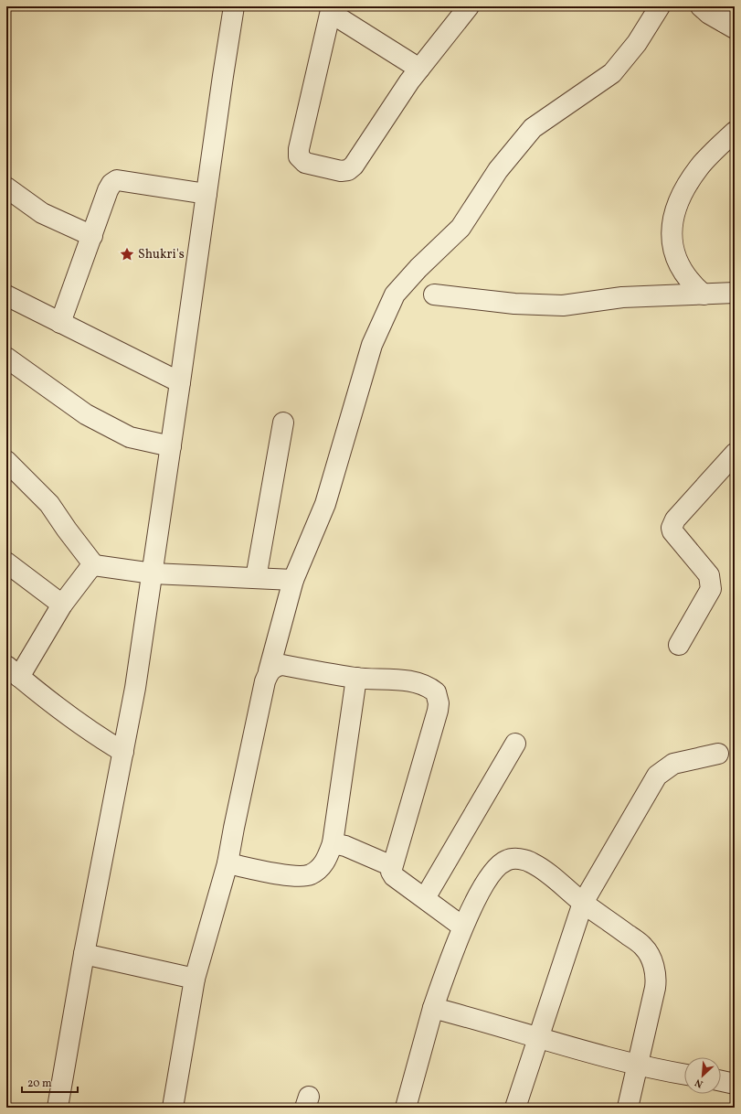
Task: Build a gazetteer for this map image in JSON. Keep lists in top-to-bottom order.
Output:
{
  "places": {
    "place": ["Shukri's"]
  },
  "scale_bar": "20 m",
  "north": "bottom left"
}
